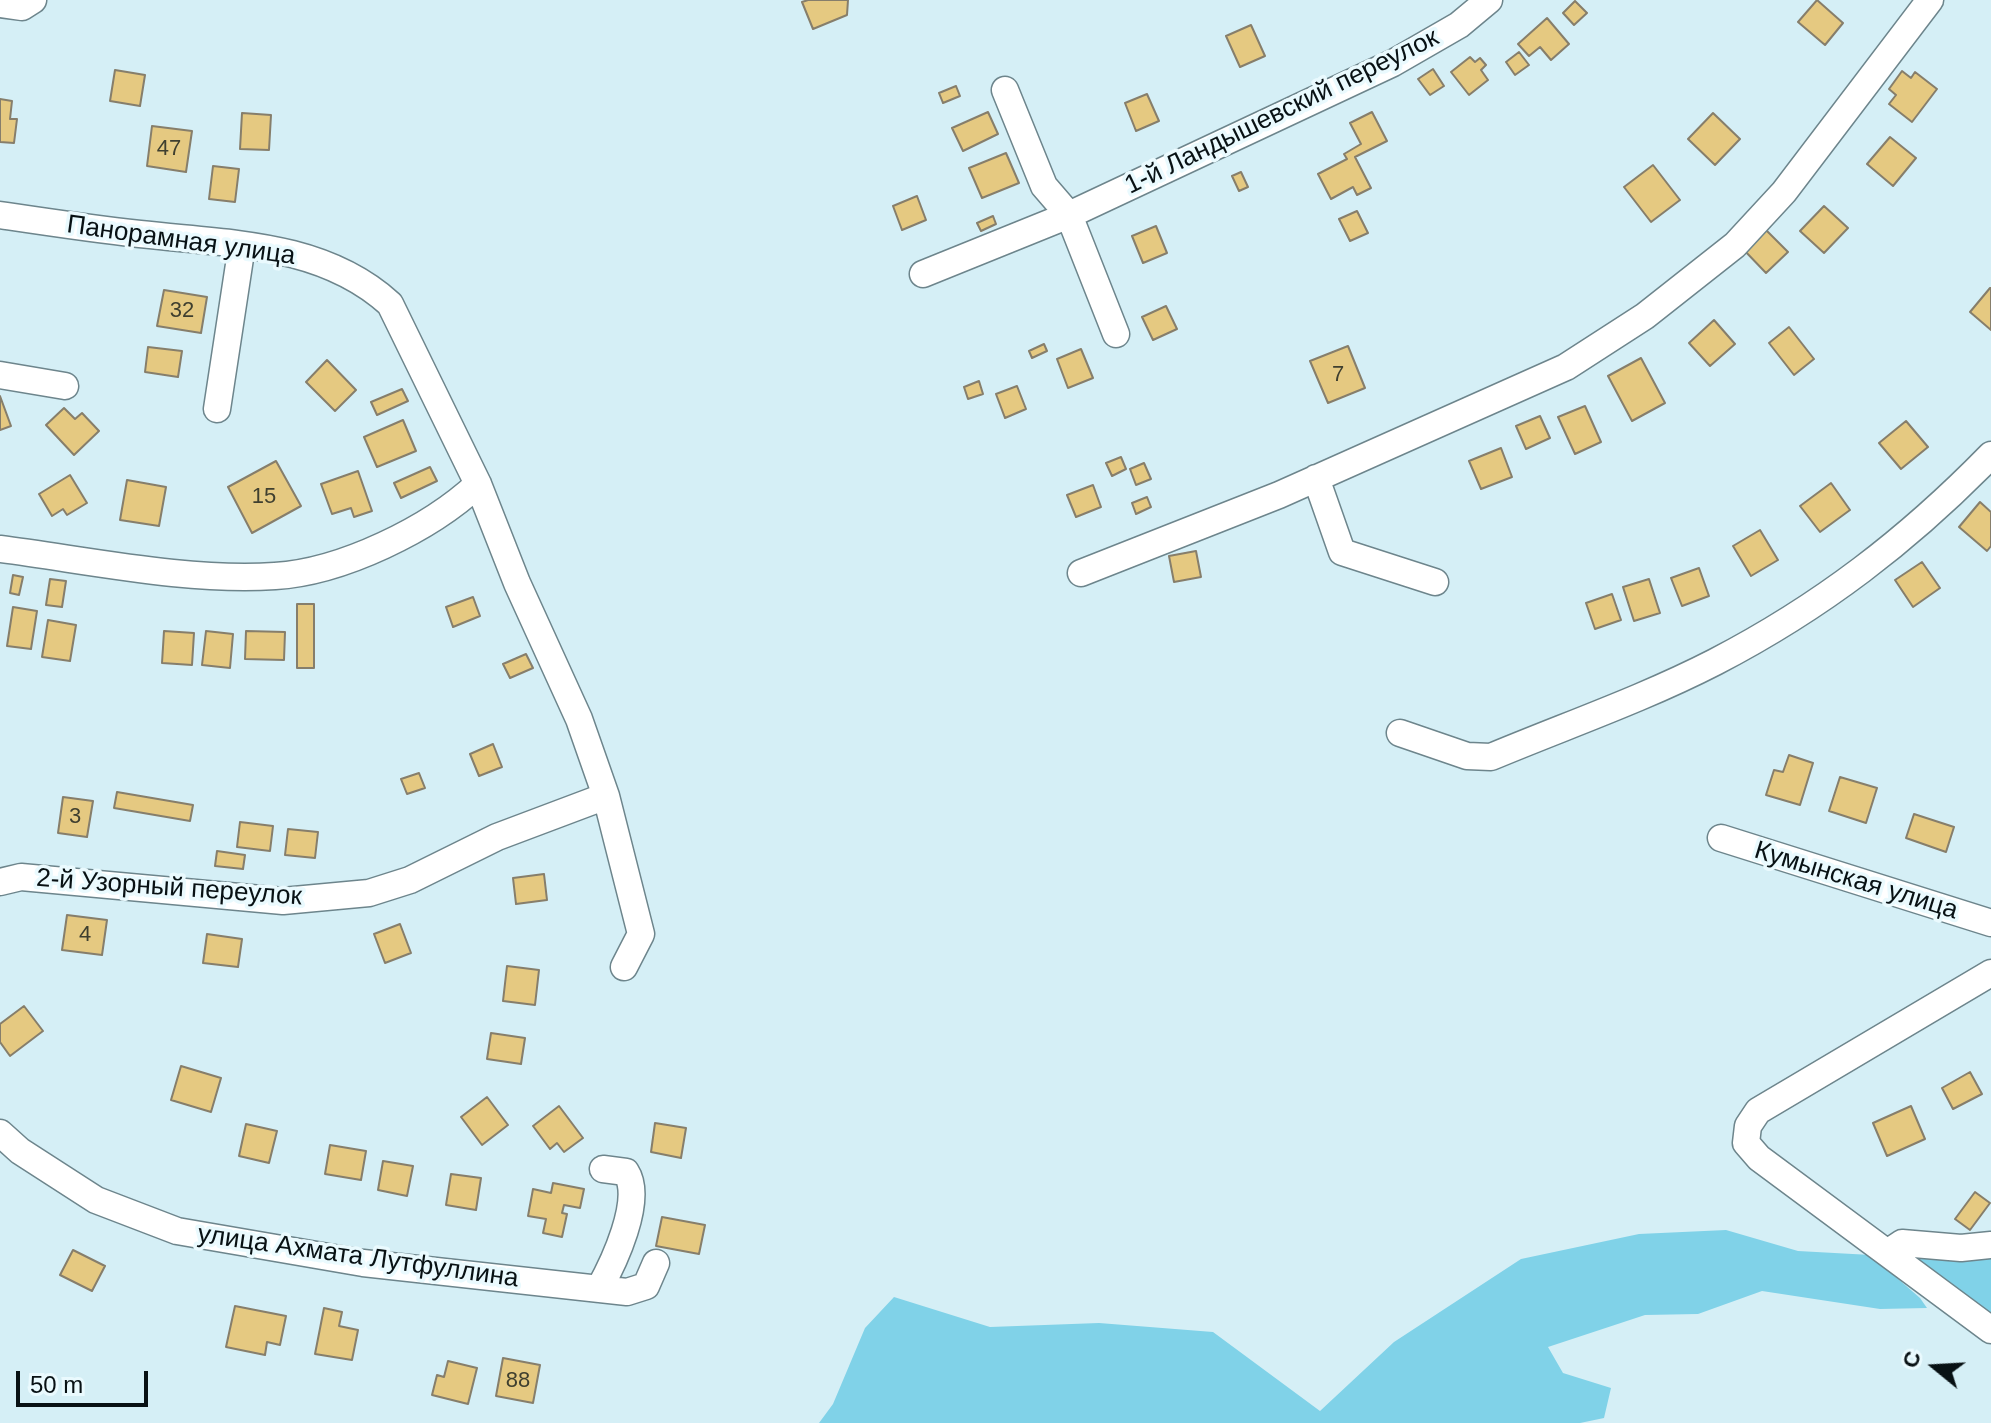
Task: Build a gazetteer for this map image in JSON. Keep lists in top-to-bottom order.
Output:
{
  "streets": {
    "street": [
      "1-й Ландышевский переулок",
      "Панорамная улица",
      "Кумынская улица",
      "2-й Узорный переулок",
      "улица Ахмата Лутфуллина"
    ]
  },
  "crossings": [
    ["Панорамная улица", "2-й Узорный переулок"]
  ],
  "house_numbers": [
    "47",
    "32",
    "7",
    "15",
    "3",
    "4",
    "88"
  ],
  "scale_bar": "50 m",
  "north": "left"
}
